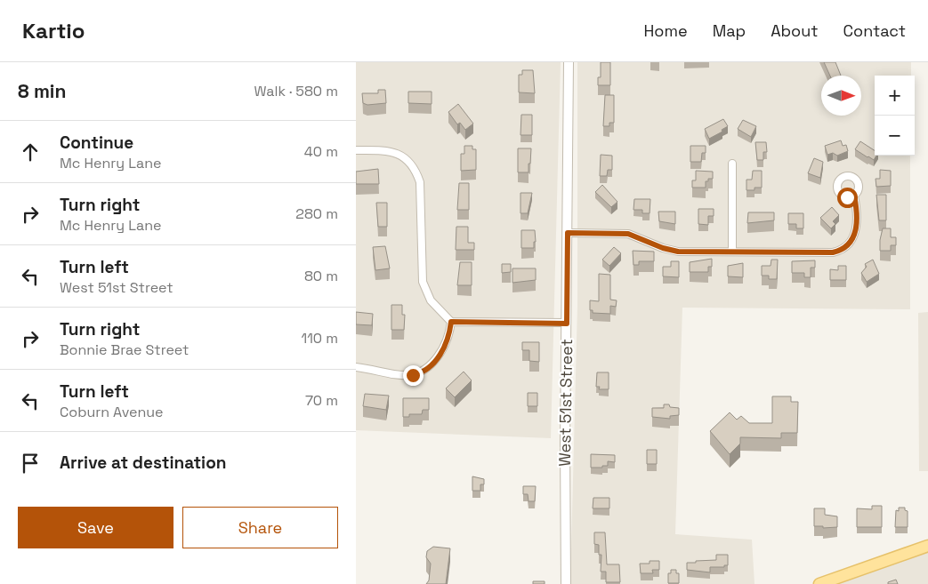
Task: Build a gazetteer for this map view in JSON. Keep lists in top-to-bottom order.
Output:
{
  "streets": {
    "street": ["West 51st Street"]
  },
  "north": "right",
  "page": {
    "header": "Kartio",
    "nav": [
      "Home",
      "Map",
      "About",
      "Contact"
    ],
    "heading": ["8 min", "Walk · 580 m"],
    "map_buttons": ["+", "−"],
    "list": [
      ["Continue", "Mc Henry Lane", "40 m"],
      ["Turn right", "Mc Henry Lane", "280 m"],
      ["Turn left", "West 51st Street", "80 m"],
      ["Turn right", "Bonnie Brae Street", "110 m"],
      ["Turn left", "Coburn Avenue", "70 m"],
      "Arrive at destination"
    ],
    "buttons": ["Save", "Share"]
  }
}
